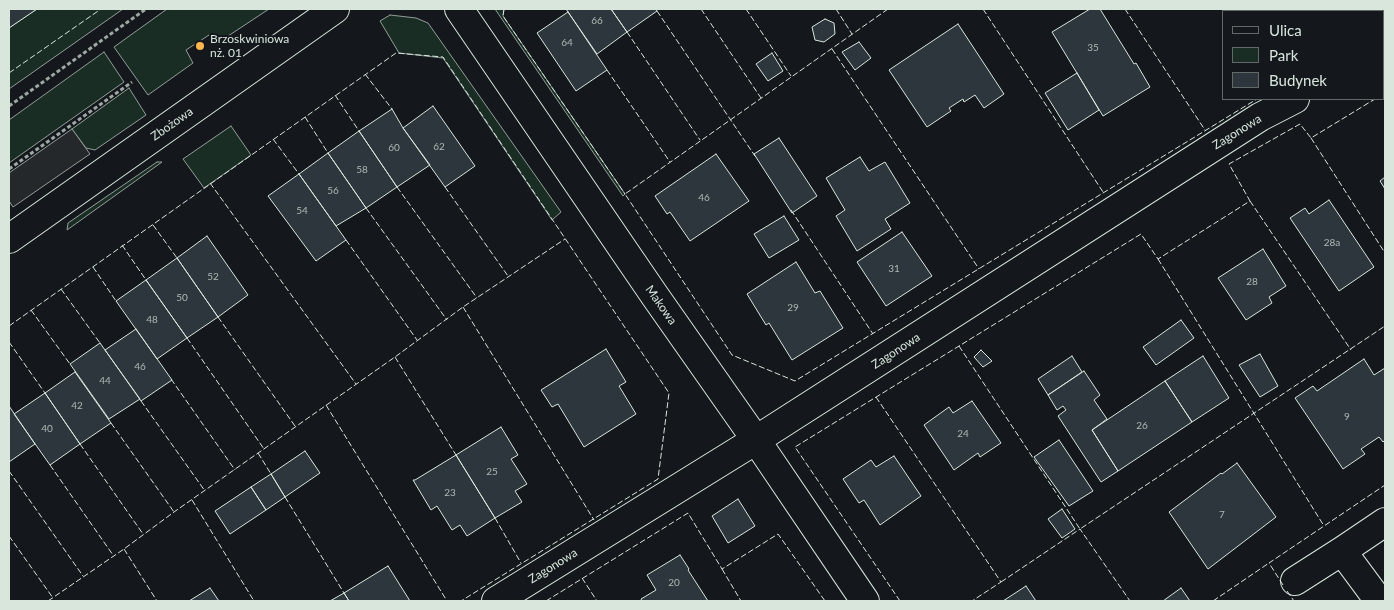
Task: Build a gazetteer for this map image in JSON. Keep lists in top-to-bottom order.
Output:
{
  "streets": {
    "street": ["Zbożowa", "Zagonowa", "Makowa"]
  },
  "crossings": [
    ["Zagonowa", "Makowa"]
  ],
  "places": ["Brzoskwiniowa nż. 01"],
  "house_numbers": [
    "66",
    "64",
    "35",
    "62",
    "60",
    "58",
    "56",
    "46",
    "54",
    "28a",
    "31",
    "52",
    "28",
    "50",
    "29",
    "48",
    "46",
    "44",
    "42",
    "9",
    "26",
    "40",
    "24",
    "25",
    "23",
    "7",
    "20"
  ],
  "legend": ["Ulica", "Park", "Budynek"]
}
